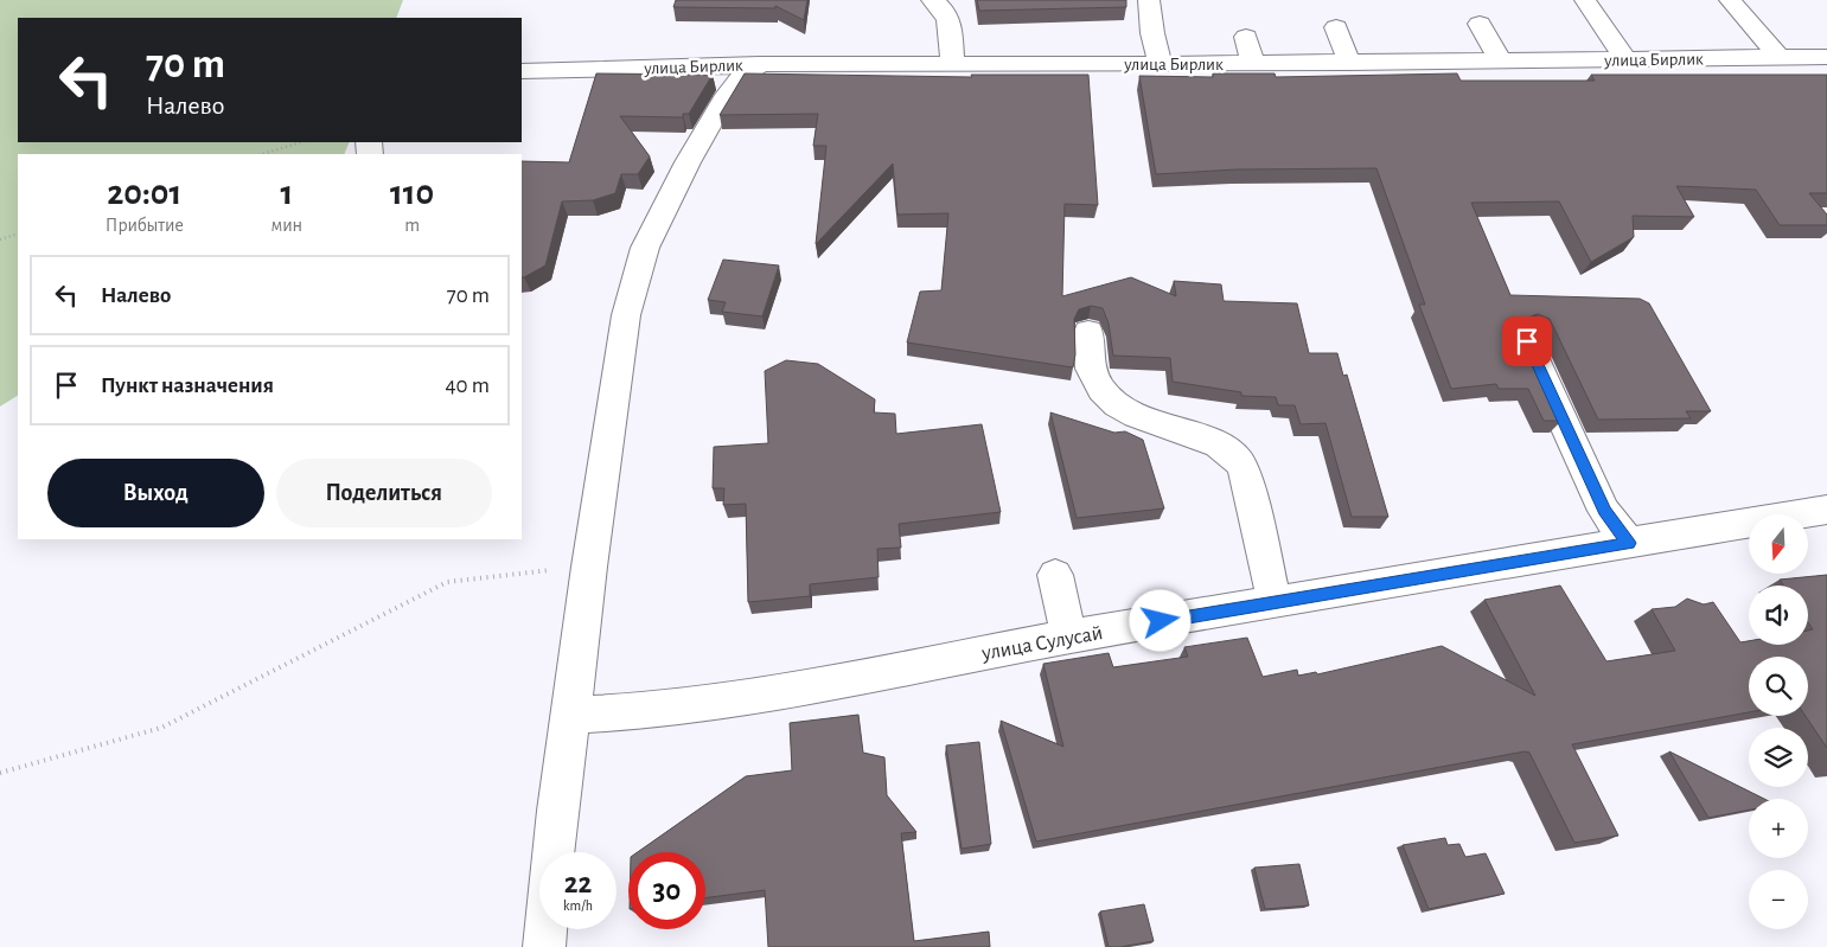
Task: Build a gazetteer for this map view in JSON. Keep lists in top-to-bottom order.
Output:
{
  "streets": {
    "street": ["улица Бирлик", "улица Сулусай"]
  },
  "north": "bottom",
  "page": {
    "turn": ["70 m", "Налево"],
    "eta": [
      "20:01",
      "Прибытие",
      "1",
      "мин",
      "110",
      "m"
    ],
    "list": [
      {
        "name": "Налево",
        "value": "70 m"
      },
      {
        "name": "Пункт назначения",
        "value": "40 m"
      }
    ],
    "buttons": ["Выход", "Поделиться"],
    "map_buttons": ["+", "−"],
    "speed": "22 km/h",
    "limit": "30"
  }
}
